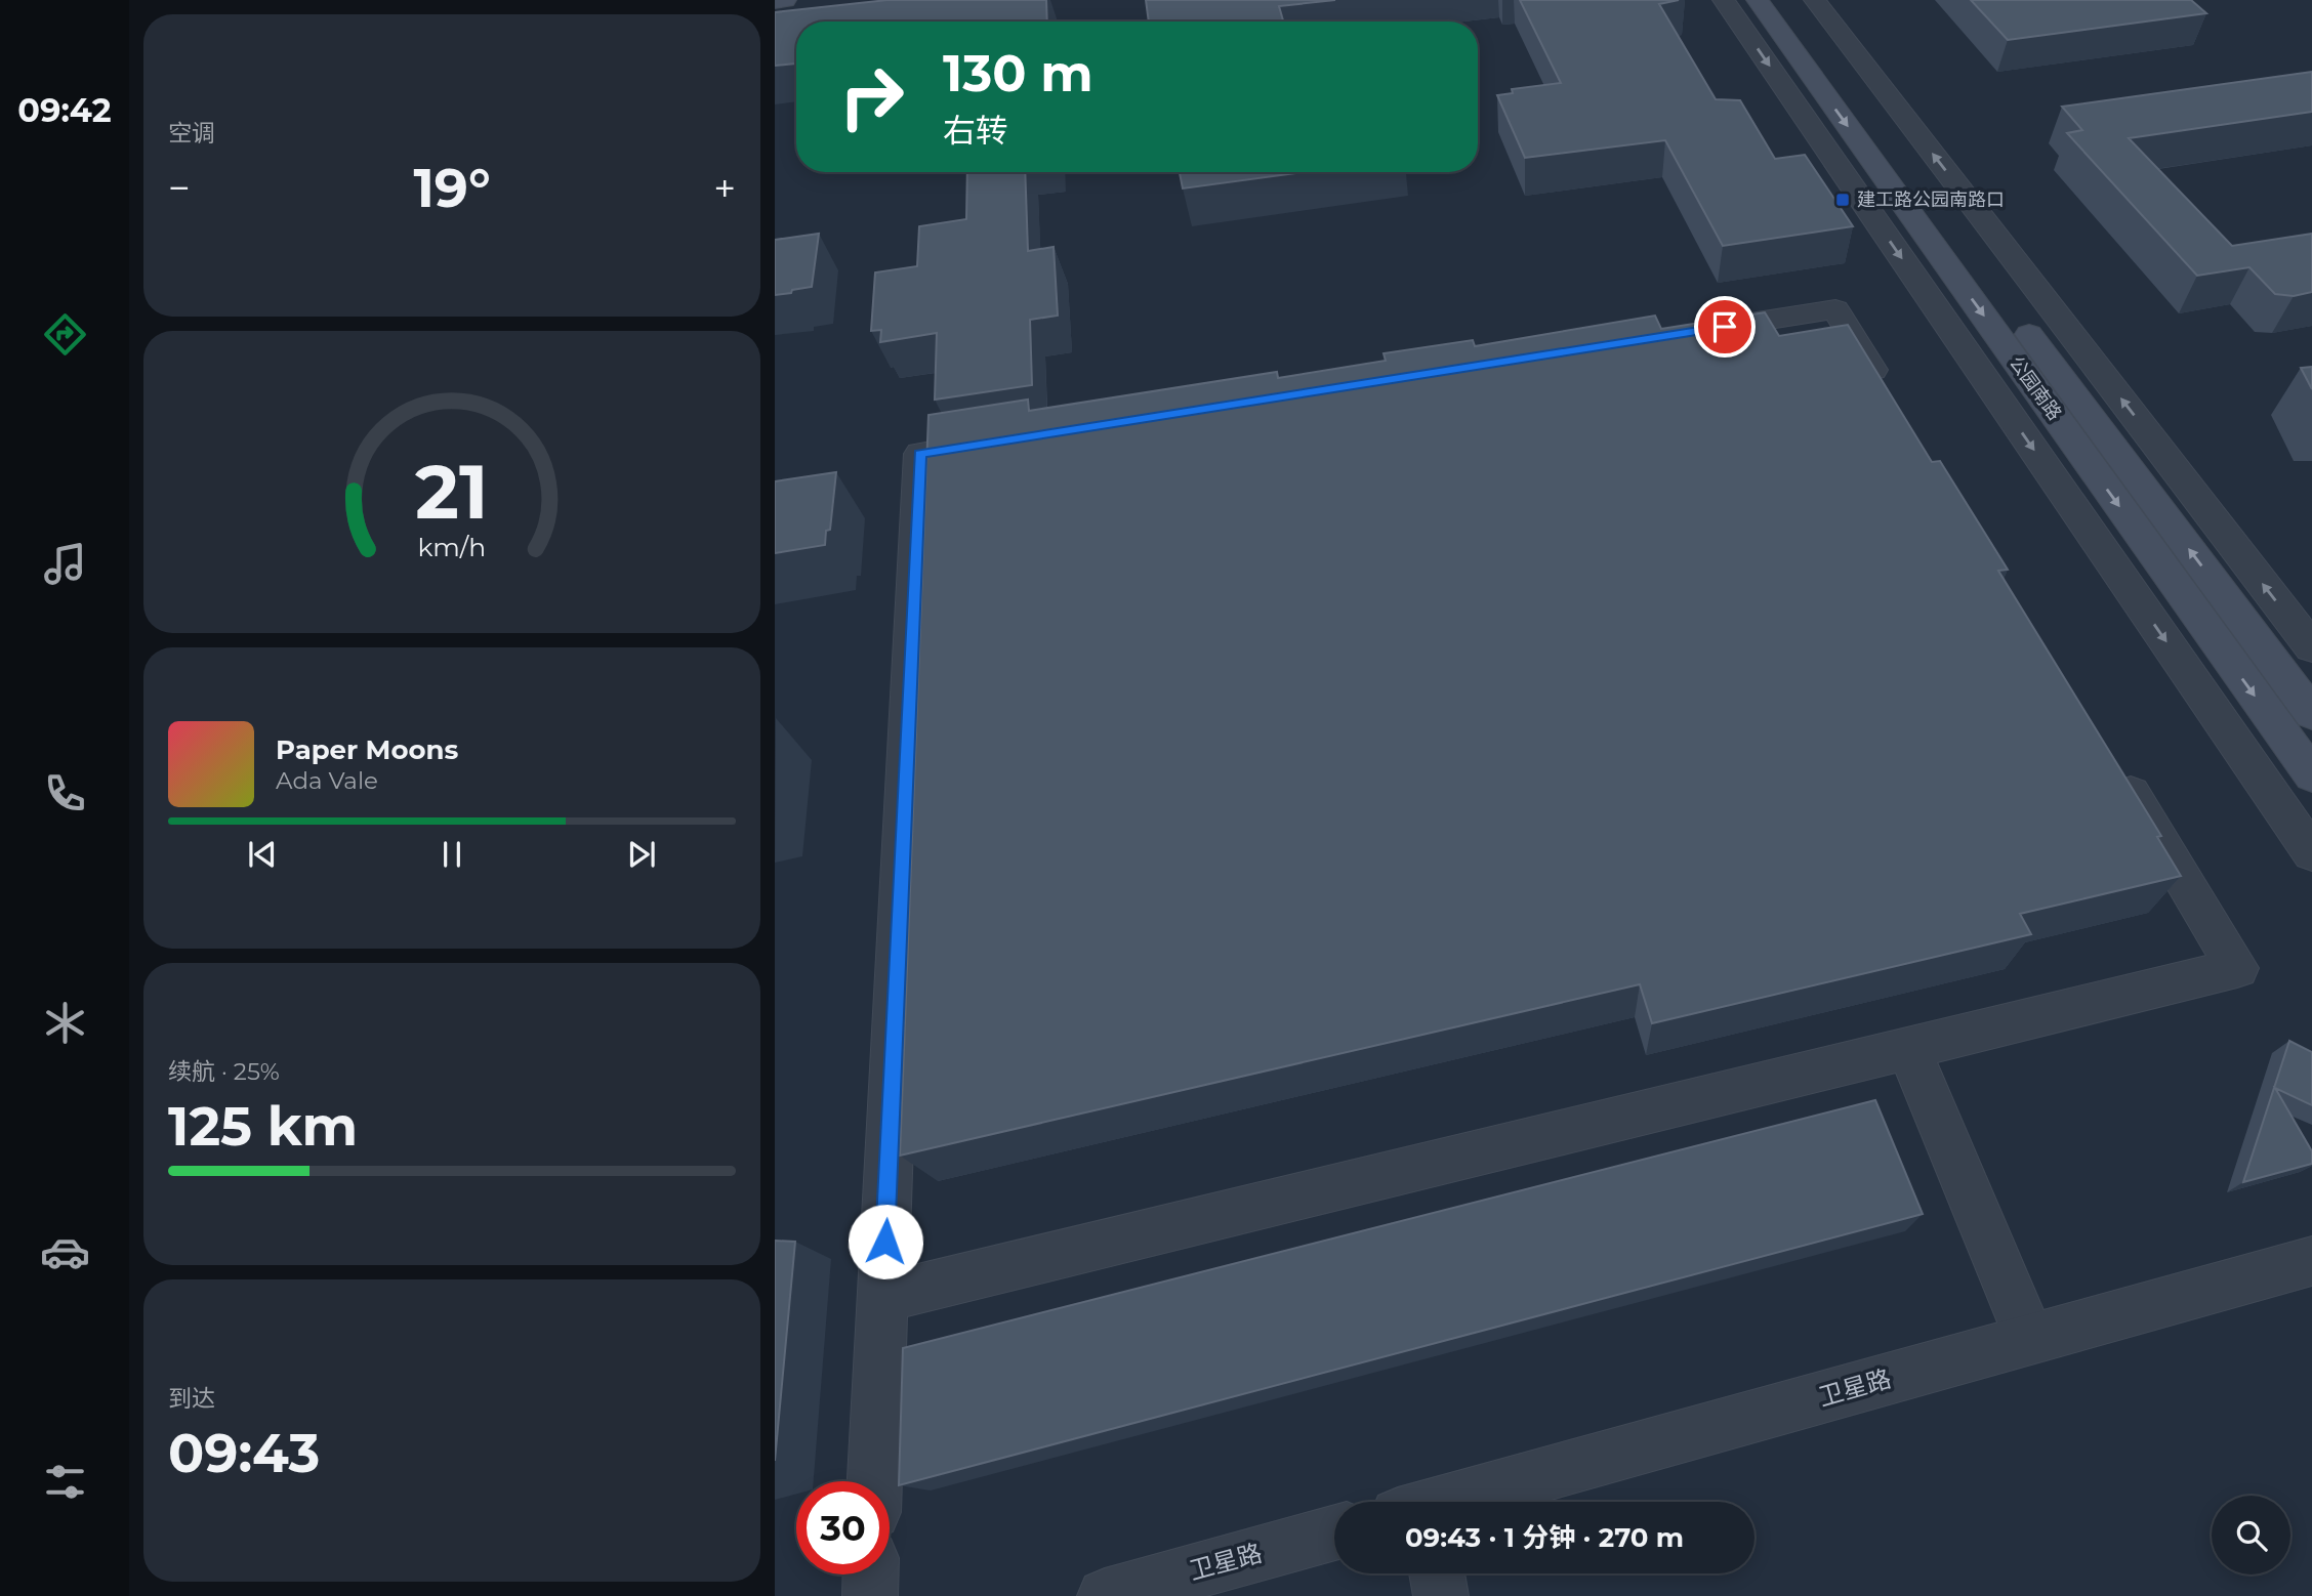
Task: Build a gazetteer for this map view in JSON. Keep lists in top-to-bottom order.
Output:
{
  "streets": {
    "main road": ["公园南路"],
    "street": ["卫星路"]
  },
  "places": {
    "transit": ["建工路公园南路口"]
  },
  "page": {
    "tabs": "09:42",
    "tile": [
      "空调",
      ["续航 · 25%", "125 km"],
      ["到达", "09:43"]
    ],
    "turn": ["130 m", "右转"],
    "heat": ["−", "19°", "+"],
    "song": ["Paper Moons", "Ada Vale"],
    "limit": "30",
    "trip": "09:43 · 1 分钟 · 270 m",
    "gauge": ["21", "km/h"]
  }
}
